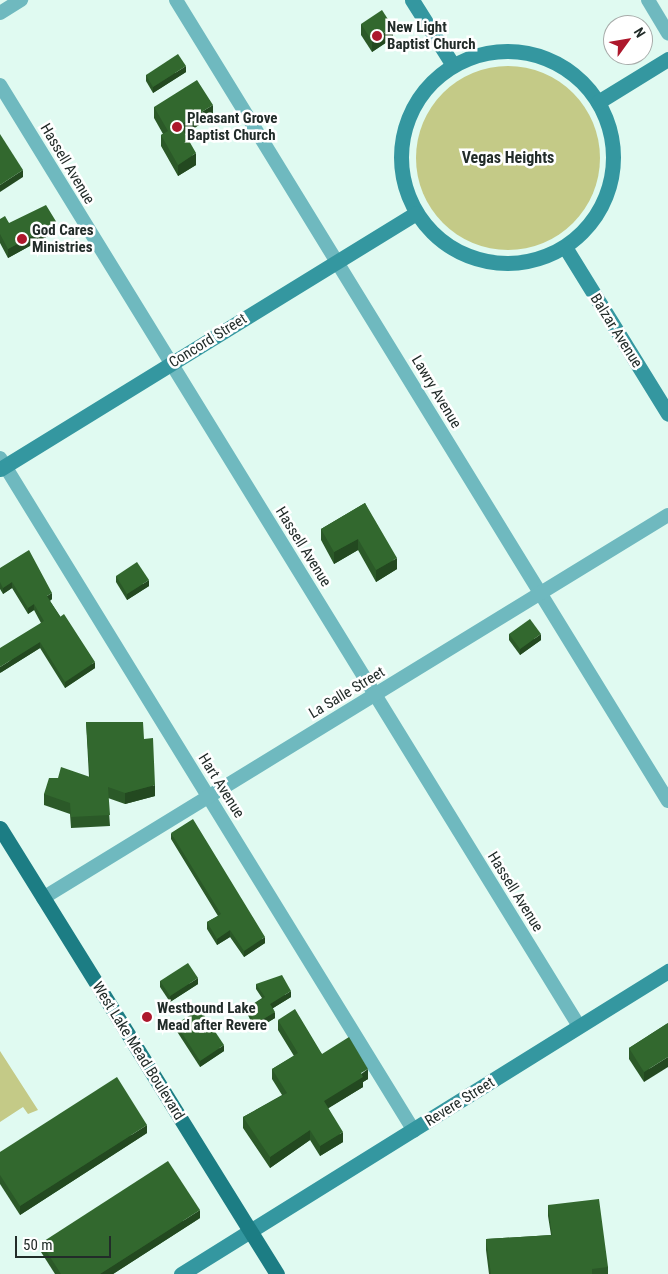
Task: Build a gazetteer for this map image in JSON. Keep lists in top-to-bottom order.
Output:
{
  "streets": {
    "main road": ["West Lake Mead Boulevard"],
    "street": [
      "Hassell Avenue",
      "Balzar Avenue",
      "Concord Street",
      "Lawry Avenue",
      "La Salle Street",
      "Hart Avenue",
      "Revere Street"
    ]
  },
  "crossings": [
    ["Hassell Avenue", "Concord Street"],
    ["Hassell Avenue", "La Salle Street"],
    ["Hassell Avenue", "Revere Street"],
    ["Concord Street", "Lawry Avenue"],
    ["Concord Street", "Hart Avenue"],
    ["Lawry Avenue", "La Salle Street"],
    ["La Salle Street", "Hart Avenue"],
    ["La Salle Street", "West Lake Mead Boulevard"],
    ["Hart Avenue", "Revere Street"],
    ["West Lake Mead Boulevard", "Revere Street"]
  ],
  "districts": ["Vegas Heights"],
  "places": [
    "New Light Baptist Church",
    "Pleasant Grove Baptist Church",
    "God Cares Ministries",
    "Westbound Lake Mead after Revere"
  ],
  "scale_bar": "50 m",
  "north": "top right"
}
